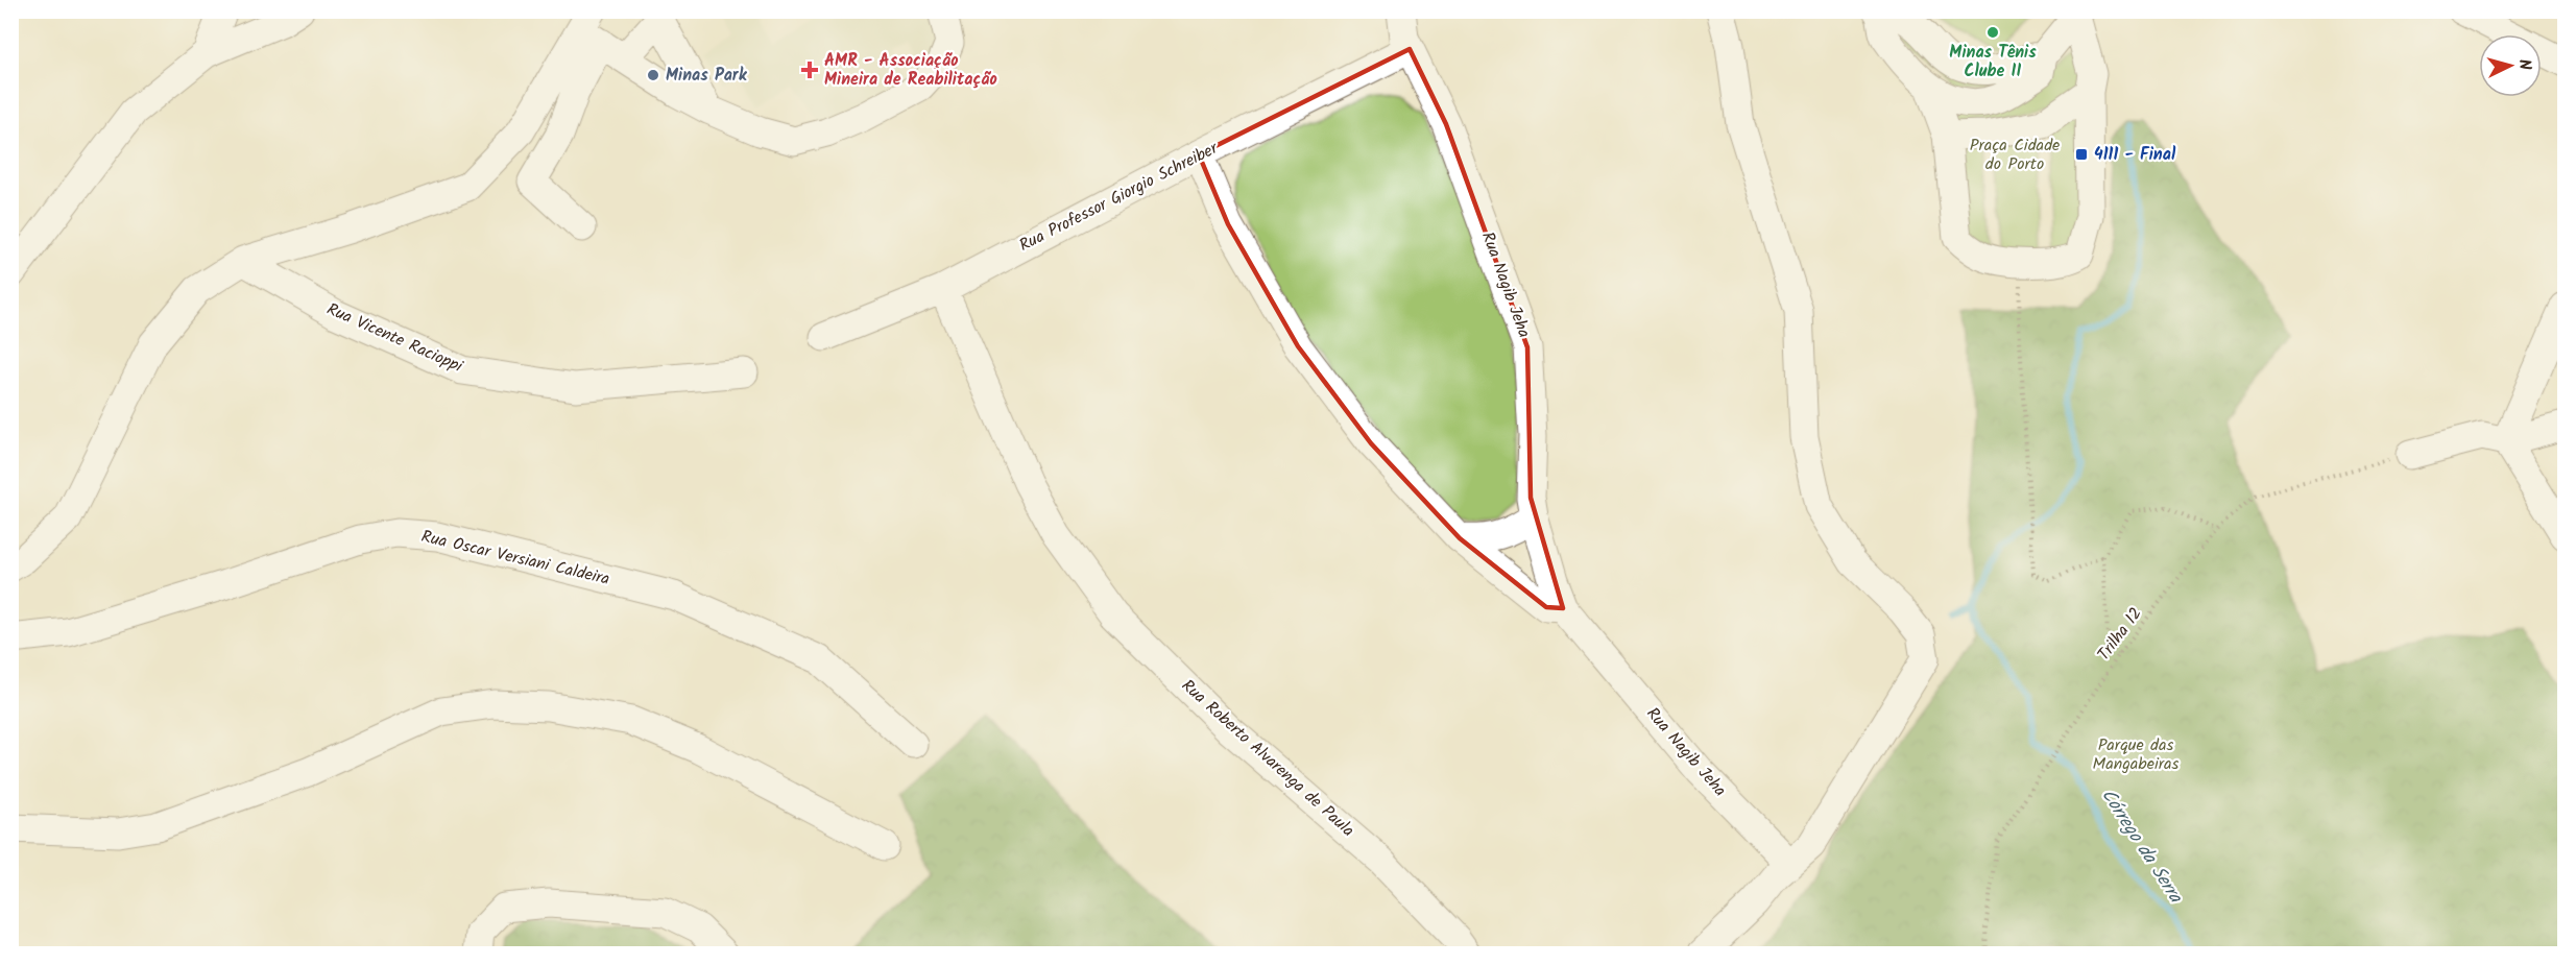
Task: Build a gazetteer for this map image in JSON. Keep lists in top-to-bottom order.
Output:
{
  "streets": {
    "street": [
      "Rua Professor Giorgio Schreiber",
      "Rua Nagib Jeha",
      "Rua Vicente Racioppi",
      "Rua Oscar Versiani Caldeira",
      "Rua Roberto Alvarenga de Paula"
    ],
    "path": ["Trilha 12"]
  },
  "crossings": [
    ["Rua Professor Giorgio Schreiber", "Rua Nagib Jeha"],
    ["Rua Professor Giorgio Schreiber", "Rua Roberto Alvarenga de Paula"]
  ],
  "water": ["Córrego da Serra"],
  "parks": ["Praça Cidade do Porto", "Parque das Mangabeiras"],
  "places": {
    "other": ["Minas Tênis Clube II", "Minas Park"],
    "health": ["AMR - Associação Mineira de Reabilitação"],
    "transit": ["4111 - Final"]
  },
  "north": "right"
}
